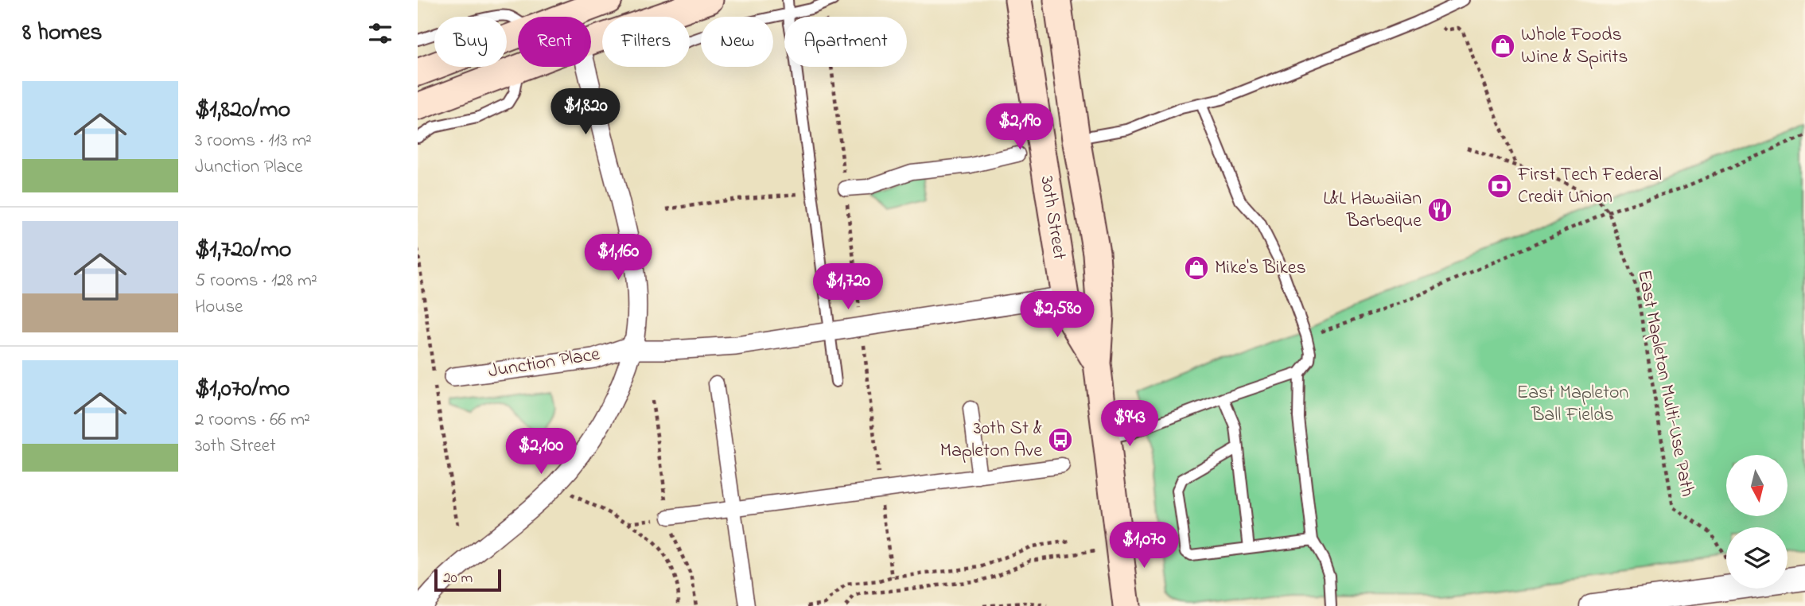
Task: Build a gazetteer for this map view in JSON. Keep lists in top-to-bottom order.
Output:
{
  "streets": {
    "main road": ["30th Street"],
    "street": ["Junction Place"],
    "path": ["East Mapleton Multi-Use Path"]
  },
  "parks": ["East Mapleton Ball Fields"],
  "places": {
    "shop": ["Whole Foods Wine & Spirits", "Mike's Bikes"],
    "bank": ["First Tech Federal Credit Union"],
    "restaurant": ["L&L Hawaiian Barbeque"],
    "bus stop": ["30th St & Mapleton Ave"]
  },
  "scale_bar": "20 m",
  "north": "bottom",
  "page": {
    "heading": "8 homes",
    "chip": [
      "Buy",
      "Rent",
      "Filters",
      "New",
      "Apartment"
    ],
    "list": [
      {
        "name": "$1,820/mo",
        "note": "3 rooms · 113 m² · Junction Place"
      },
      {
        "name": "$1,720/mo",
        "note": "5 rooms · 128 m² · House"
      },
      {
        "name": "$1,070/mo",
        "note": "2 rooms · 66 m² · 30th Street"
      }
    ],
    "price": [
      "$1,820",
      "$2,190",
      "$1,160",
      "$1,720",
      "$2,580",
      "$943",
      "$2,100",
      "$1,070"
    ],
    "scale": "20 m"
  }
}
